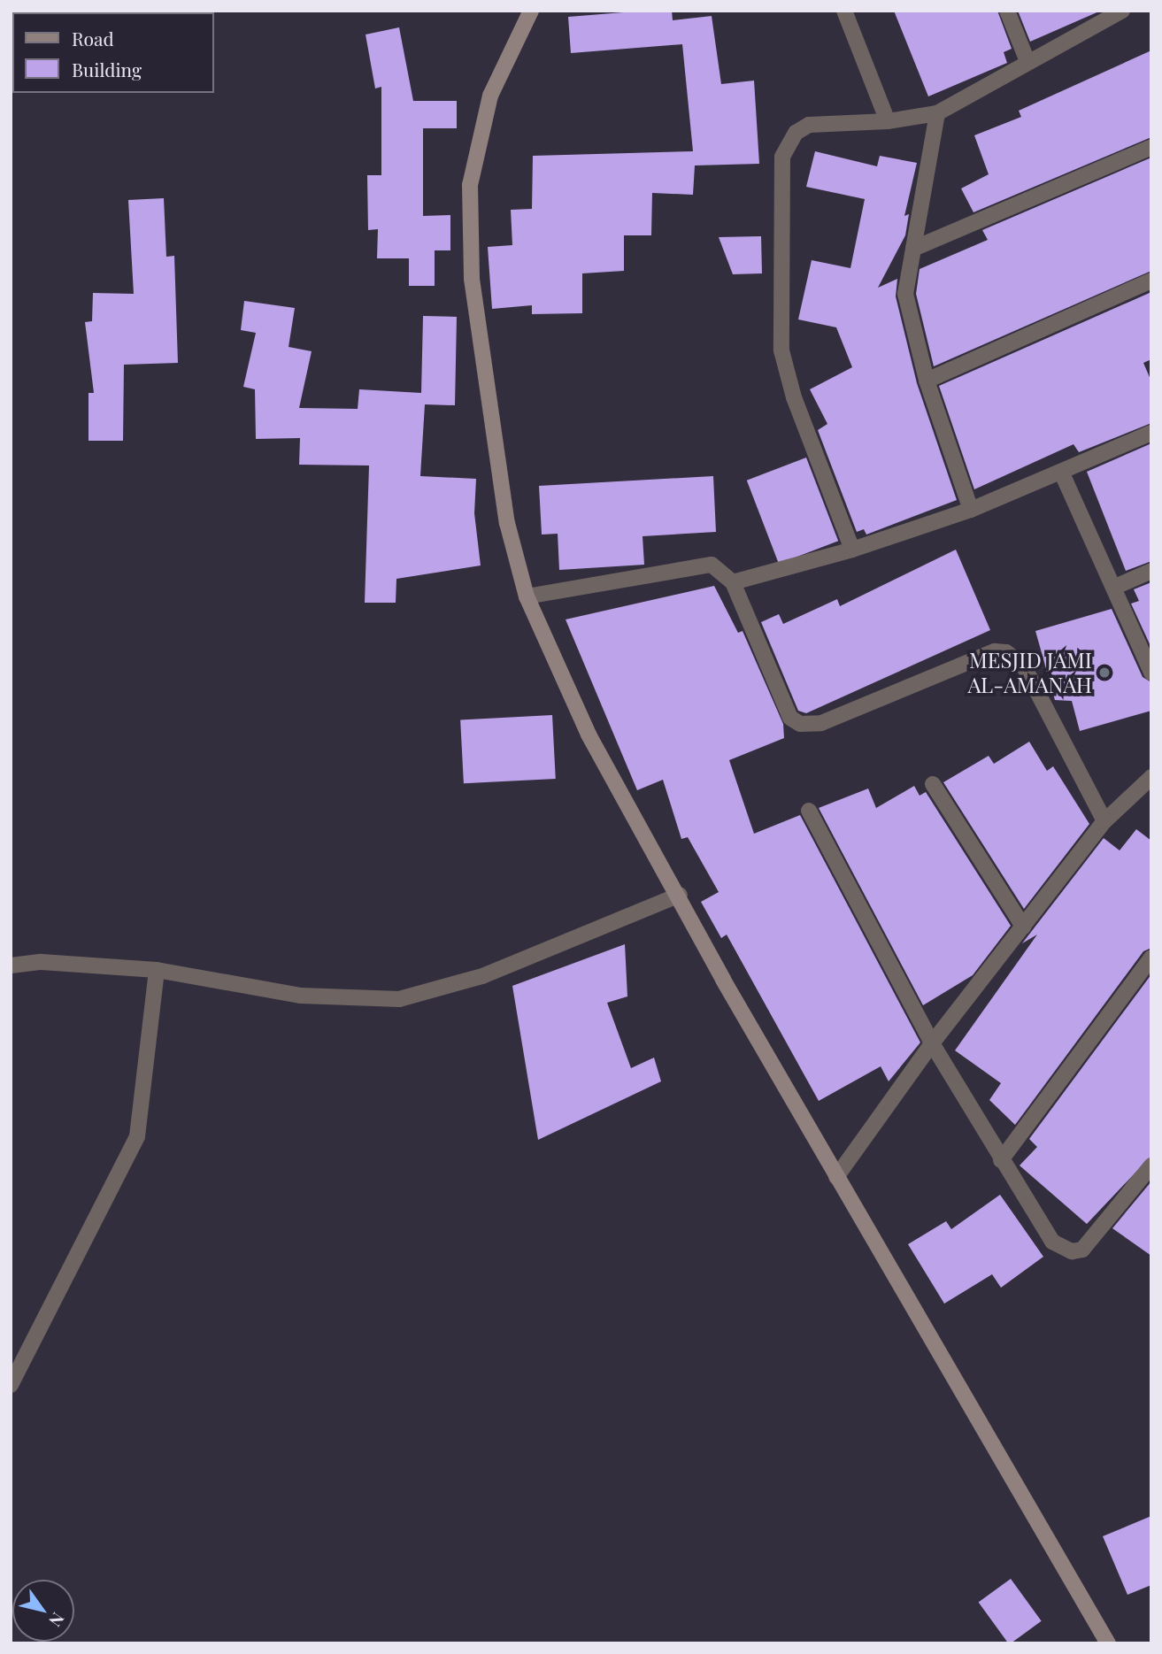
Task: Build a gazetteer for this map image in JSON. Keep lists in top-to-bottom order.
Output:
{
  "places": ["MESJID JAMI AL-AMANAH"],
  "legend": ["Road", "Building"],
  "north": "bottom right"
}
